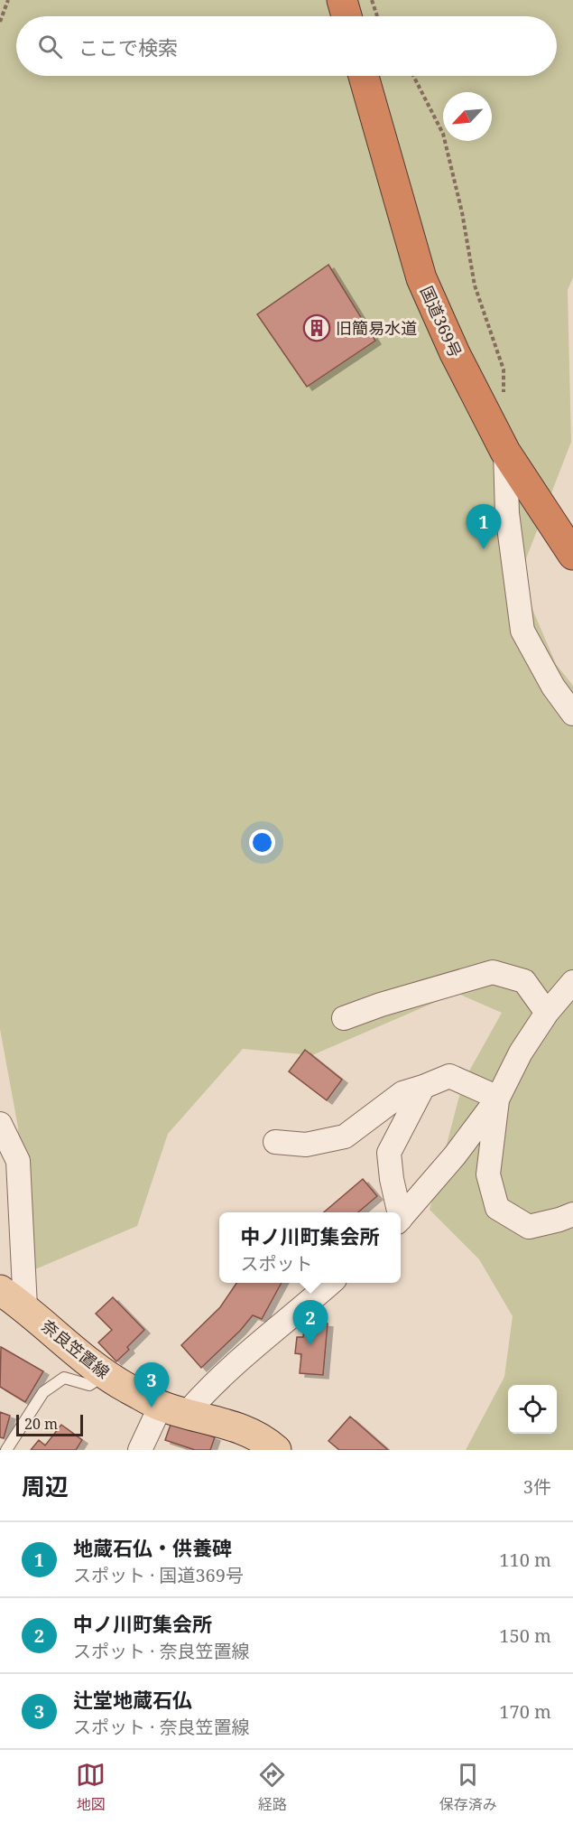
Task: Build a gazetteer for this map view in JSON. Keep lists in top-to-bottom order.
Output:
{
  "streets": {
    "highway": ["国道369号"],
    "main road": ["奈良笠置線"]
  },
  "places": {
    "building": ["旧簡易水道"]
  },
  "scale_bar": "20 m",
  "north": "bottom left",
  "page": {
    "search": "ここで検索",
    "pins": ["1", "2", "3"],
    "popup": ["中ノ川町集会所", "スポット"],
    "scale": "20 m",
    "heading": ["周辺", "3件"],
    "list": [
      {
        "mark": "1",
        "name": "地蔵石仏・供養碑",
        "note": "スポット · 国道369号",
        "value": "110 m"
      },
      {
        "mark": "2",
        "name": "中ノ川町集会所",
        "note": "スポット · 奈良笠置線",
        "value": "150 m"
      },
      {
        "mark": "3",
        "name": "辻堂地蔵石仏",
        "note": "スポット · 奈良笠置線",
        "value": "170 m"
      }
    ],
    "nav": ["地図", "経路", "保存済み"]
  }
}
